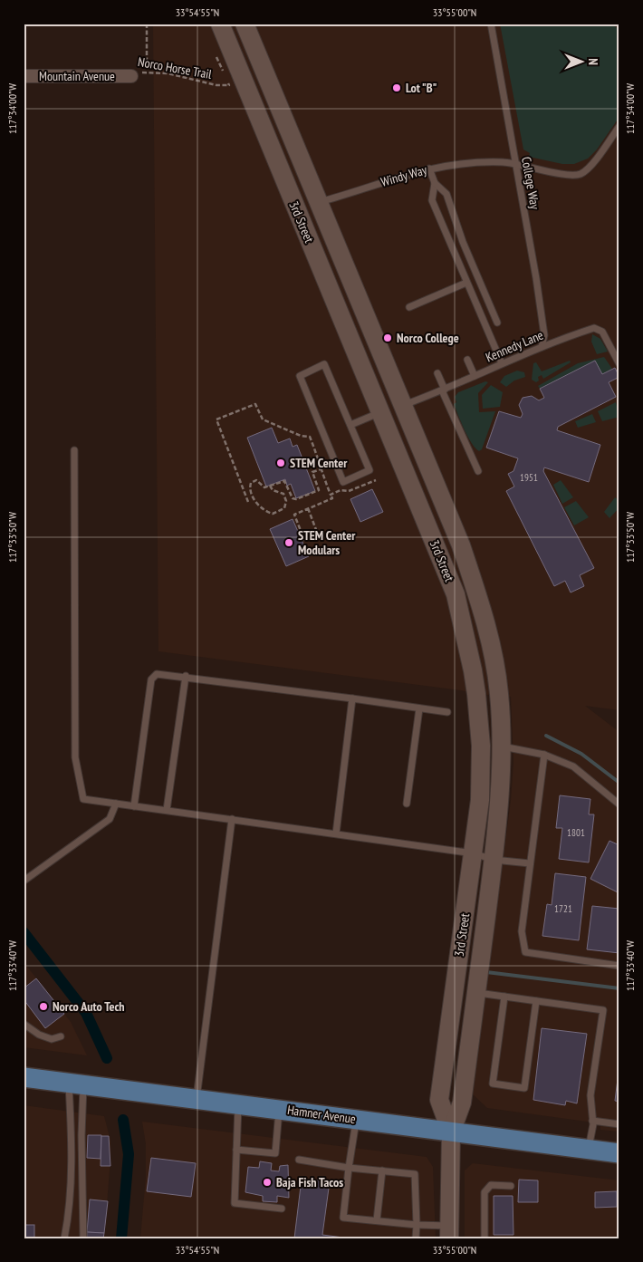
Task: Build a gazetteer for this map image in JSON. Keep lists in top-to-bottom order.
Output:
{
  "streets": {
    "main road": ["Hamner Avenue"],
    "street": ["Mountain Avenue", "Windy Way", "3rd Street"],
    "lane": ["College Way", "Kennedy Lane"],
    "path": ["Norco Horse Trail"]
  },
  "crossings": [
    ["Norco Horse Trail", "Mountain Avenue"],
    ["Windy Way", "College Way"],
    ["Windy Way", "3rd Street"],
    ["College Way", "Kennedy Lane"],
    ["3rd Street", "Kennedy Lane"],
    ["3rd Street", "Hamner Avenue"]
  ],
  "places": [
    "Lot \"B\"",
    "Norco College",
    "STEM Center",
    "STEM Center Modulars",
    "Norco Auto Tech",
    "Baja Fish Tacos"
  ],
  "house_numbers": ["1951", "1801", "1721"],
  "north": "right",
  "coordinates": [
    "33°54'55\"N",
    "33°55'00\"N",
    "117°34'00\"W",
    "117°33'50\"W",
    "117°33'40\"W"
  ]
}
